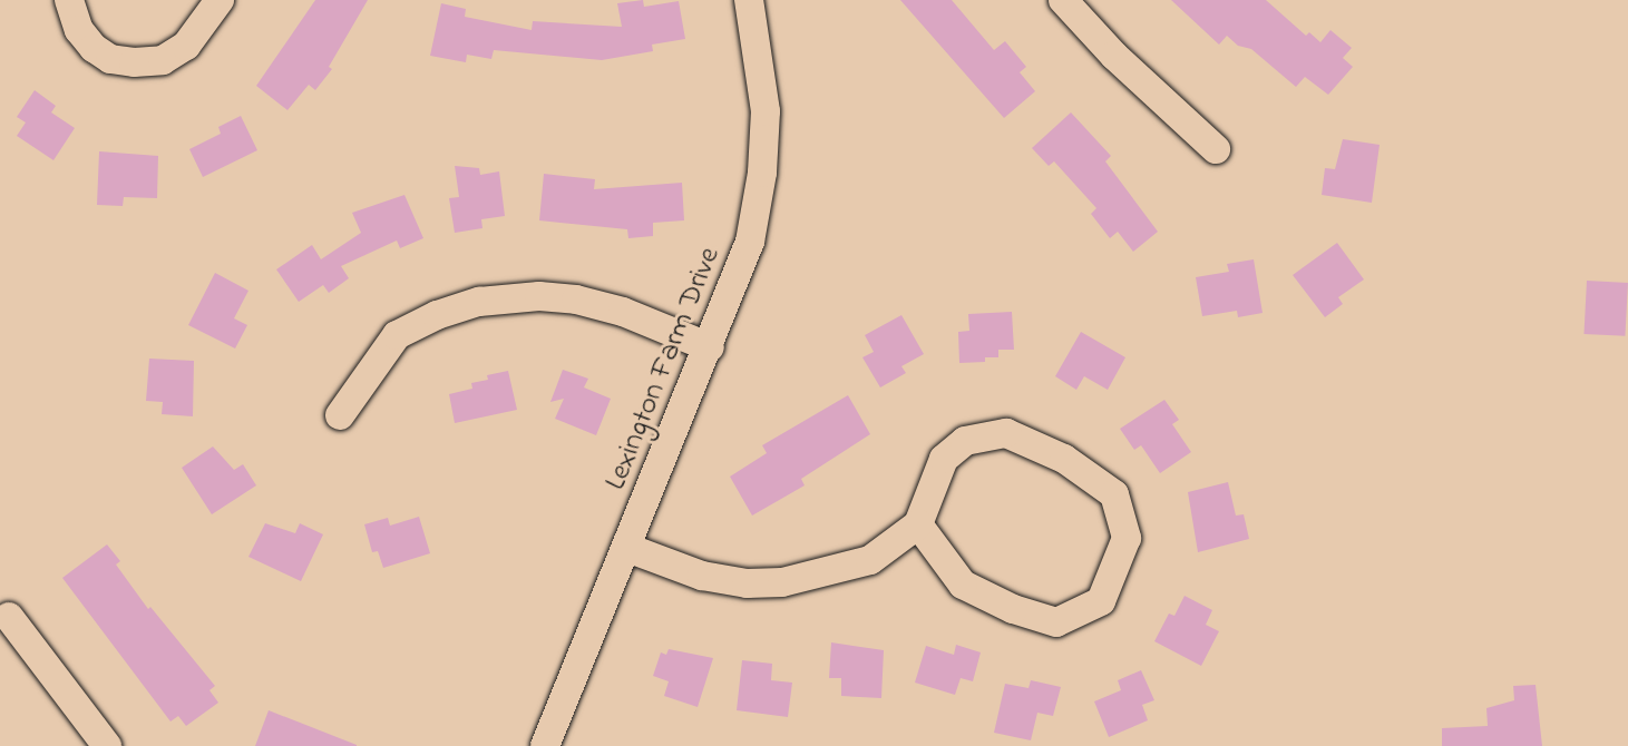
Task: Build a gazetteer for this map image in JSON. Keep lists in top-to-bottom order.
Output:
{
  "streets": {
    "street": ["Lexington Farm Drive"]
  }
}
